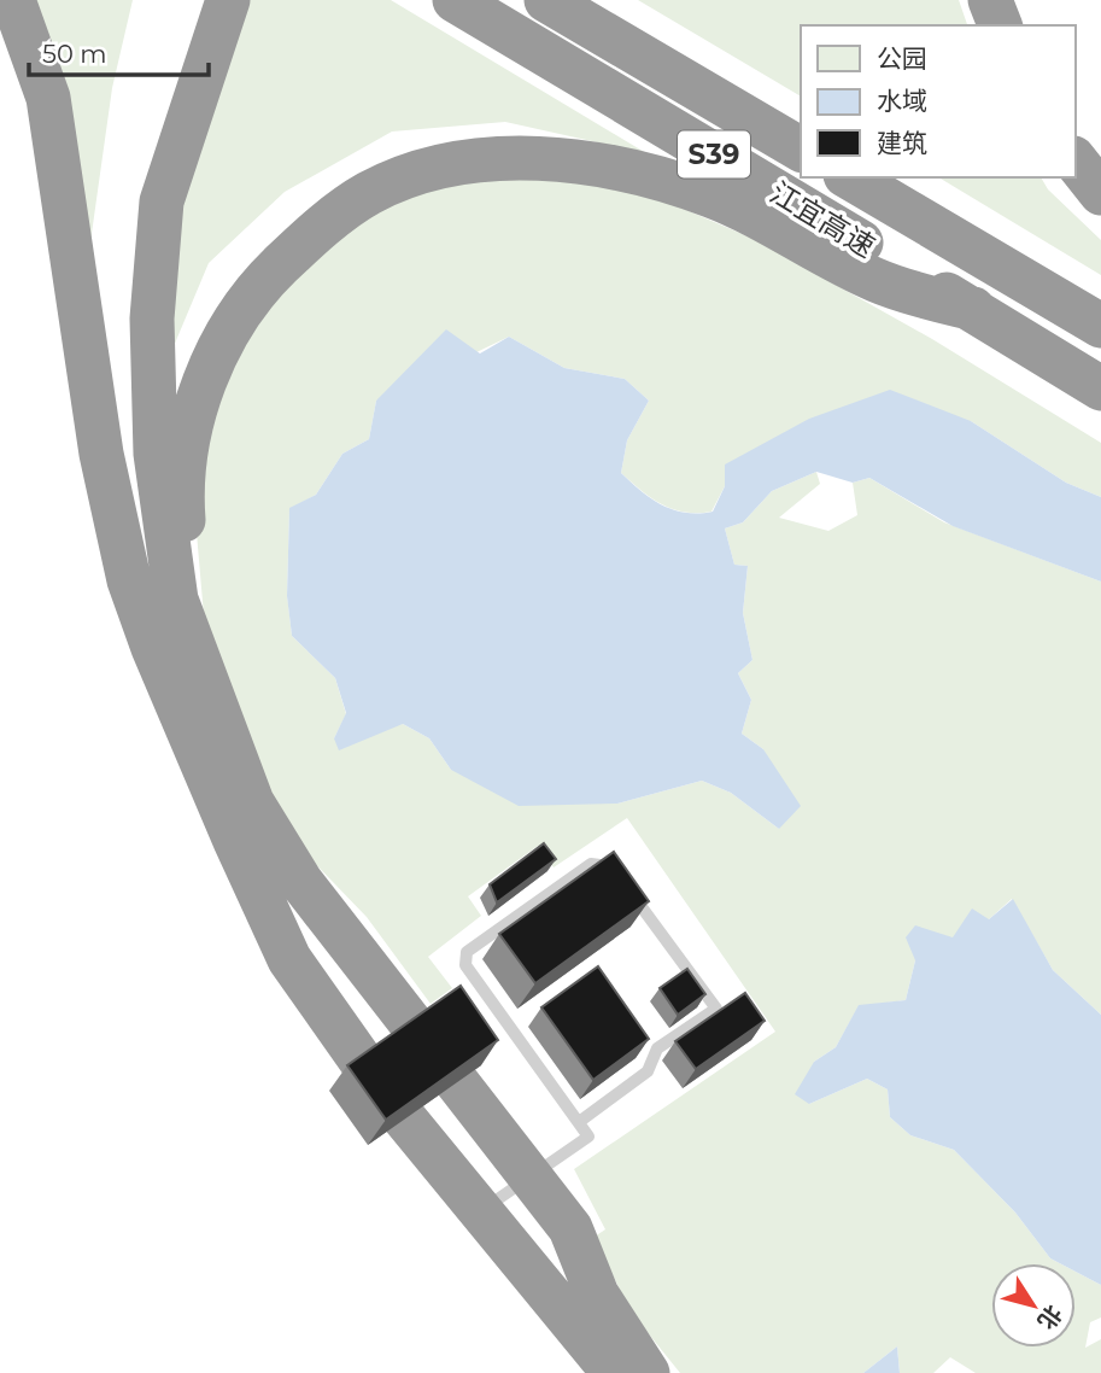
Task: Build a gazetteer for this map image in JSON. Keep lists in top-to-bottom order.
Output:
{
  "streets": {
    "highway": ["S39", "江宜高速"]
  },
  "legend": ["公园", "水域", "建筑"],
  "scale_bar": "50 m",
  "north": "bottom right"
}
